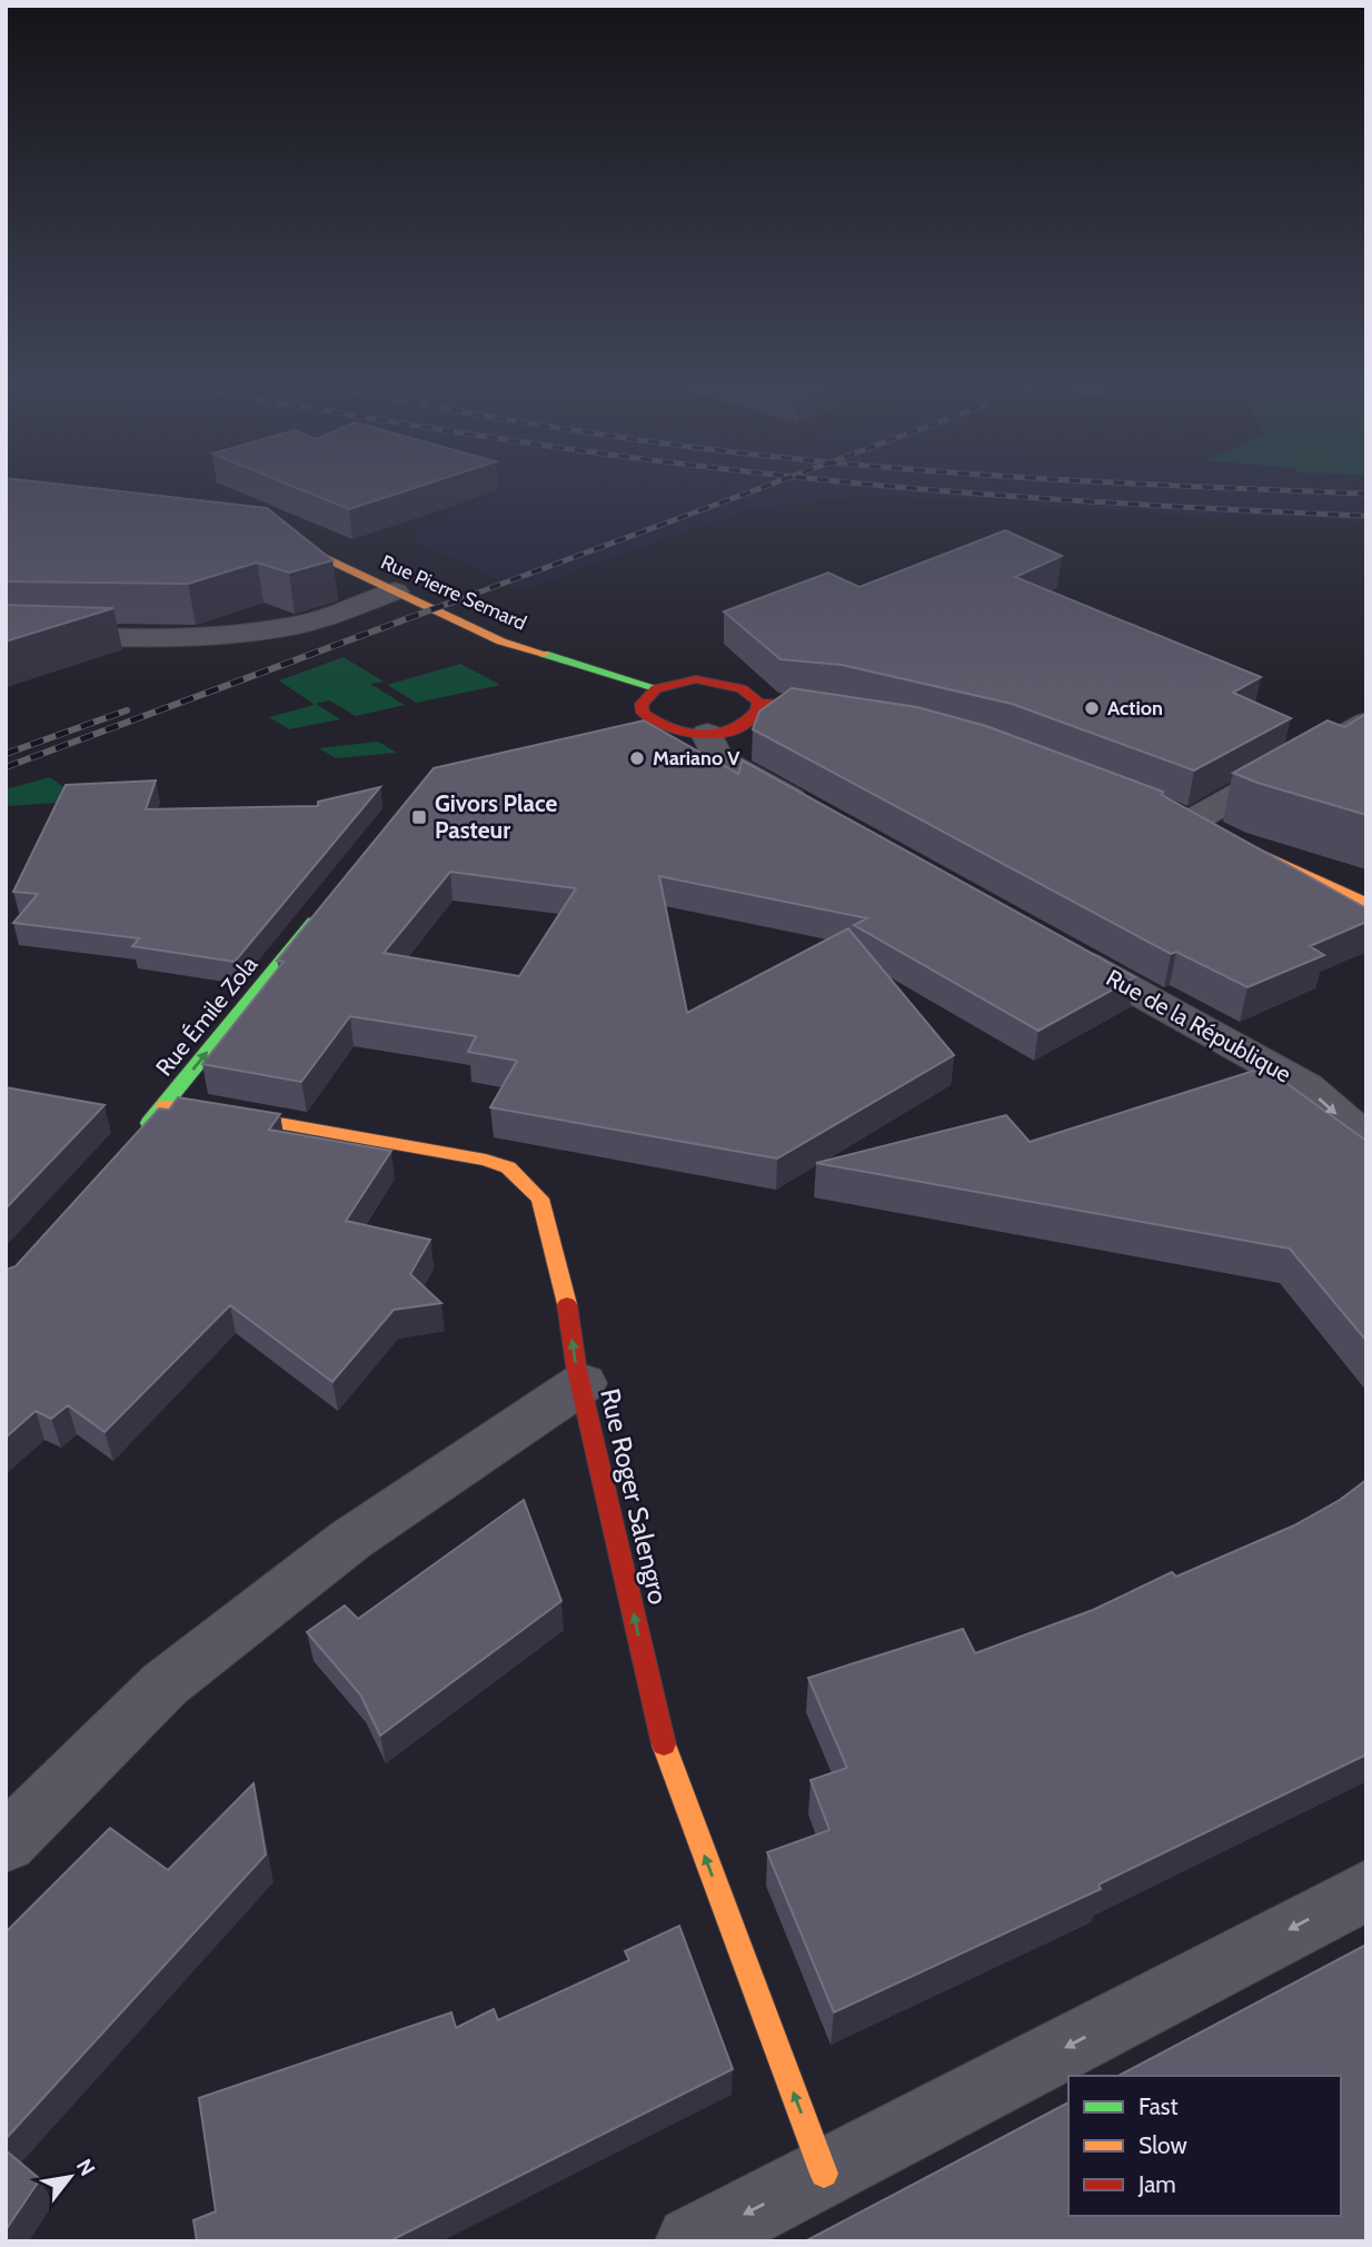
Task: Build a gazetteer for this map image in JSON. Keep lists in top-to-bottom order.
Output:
{
  "streets": {
    "street": [
      "Rue Pierre Semard",
      "Rue Émile Zola",
      "Rue de la République",
      "Rue Roger Salengro"
    ]
  },
  "crossings": [
    ["Rue Émile Zola", "Rue Roger Salengro"]
  ],
  "one_way": ["Rue Émile Zola", "Rue Roger Salengro"],
  "places": {
    "other": ["Action", "Mariano V"],
    "transit": ["Givors Place Pasteur"]
  },
  "legend": ["Fast", "Slow", "Jam"],
  "north": "top right"
}
